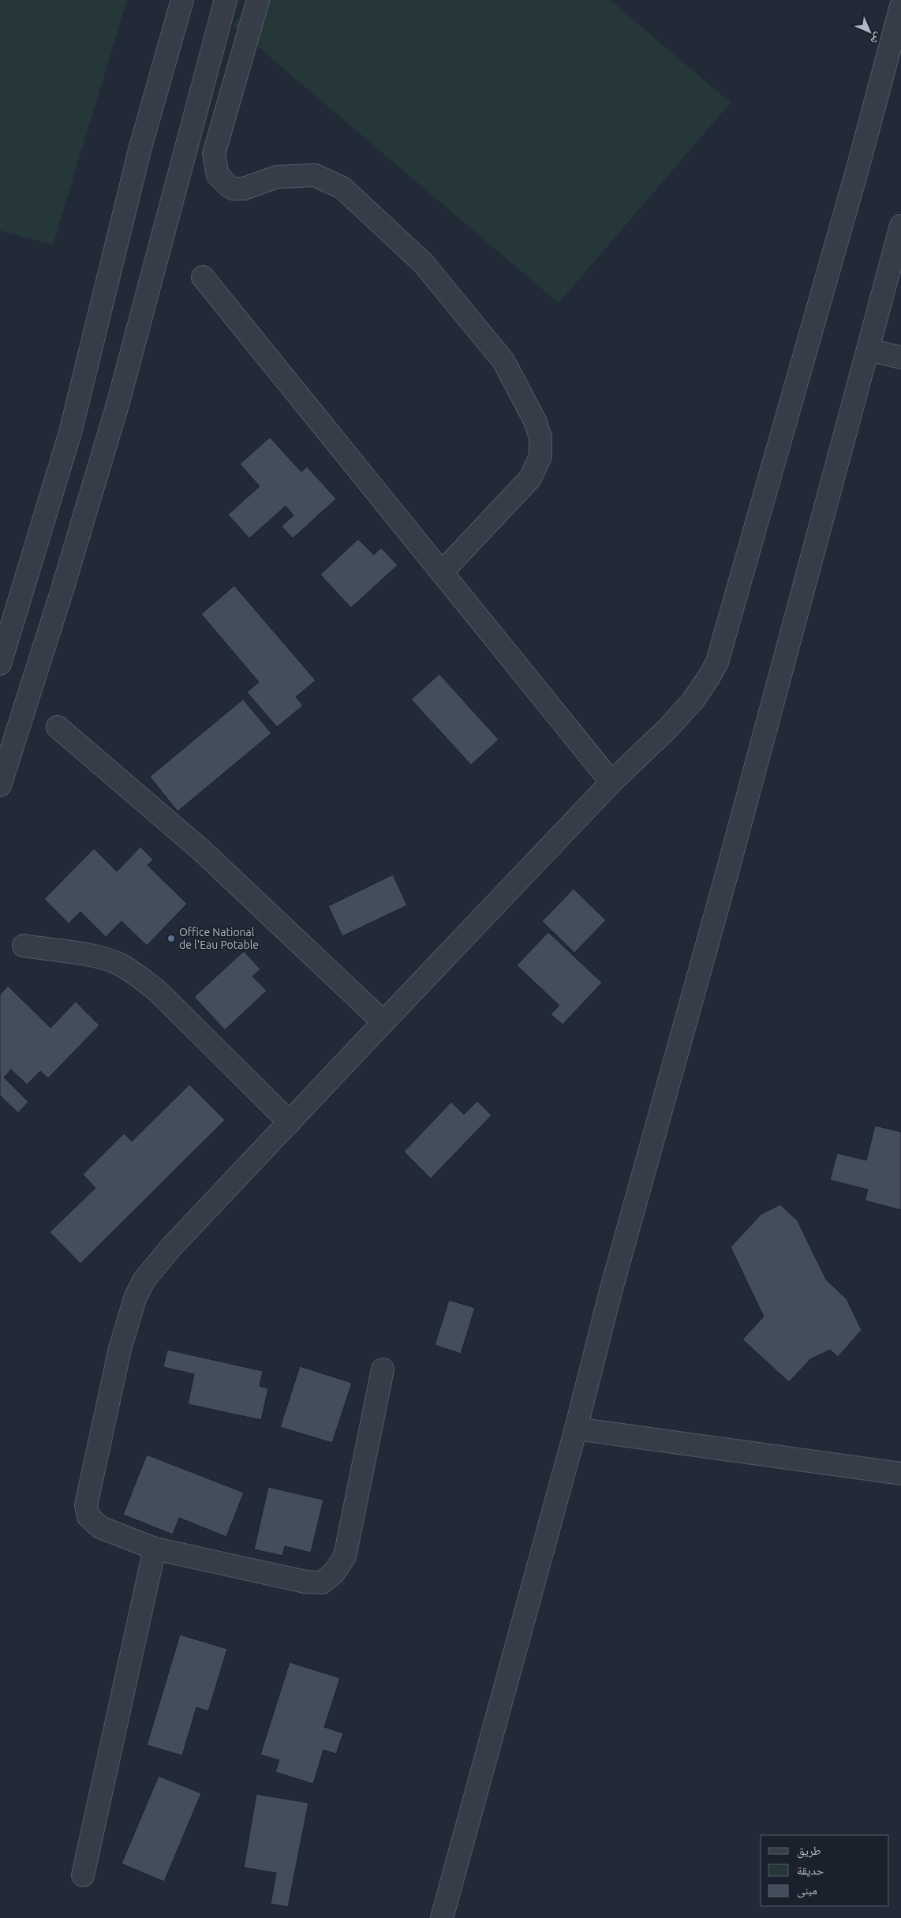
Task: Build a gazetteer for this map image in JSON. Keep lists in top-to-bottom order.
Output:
{
  "places": ["Office National de l'Eau Potable"],
  "legend": ["طريق", "حديقة", "مبنى"],
  "north": "bottom right"
}
